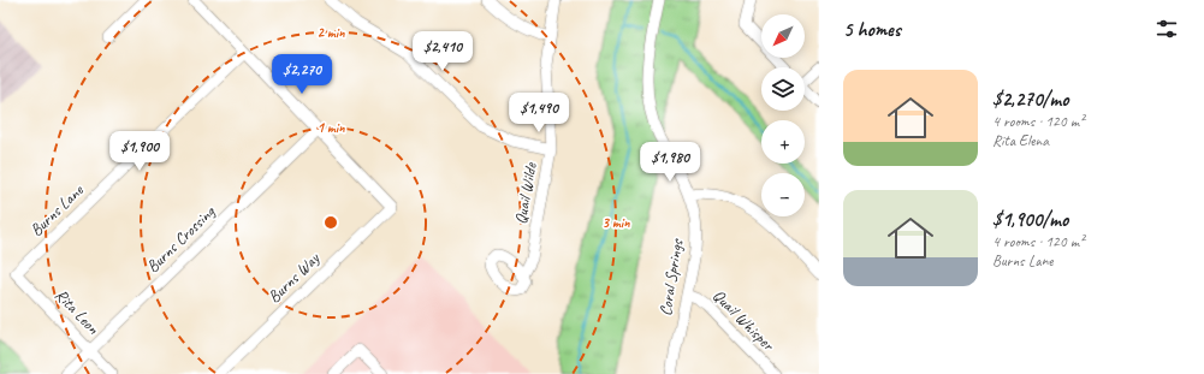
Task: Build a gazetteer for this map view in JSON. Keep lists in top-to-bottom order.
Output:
{
  "streets": {
    "street": [
      "Quail Wilde",
      "Burns Lane",
      "Burns Crossing",
      "Burns Way",
      "Coral Springs",
      "Rita Leon",
      "Quail Whisper"
    ]
  },
  "crossings": [
    ["Burns Lane", "Rita Leon"],
    ["Burns Crossing", "Burns Way"],
    ["Burns Crossing", "Rita Leon"],
    ["Coral Springs", "Quail Whisper"]
  ],
  "north": "bottom left",
  "page": {
    "heading": "5 homes",
    "map_buttons": ["+", "−"],
    "price": [
      "$2,410",
      "$2,270",
      "$1,490",
      "$1,900",
      "$1,980"
    ],
    "list": [
      {
        "name": "$2,270/mo",
        "note": "4 rooms · 120 m² · Rita Elena"
      },
      {
        "name": "$1,900/mo",
        "note": "4 rooms · 120 m² · Burns Lane"
      }
    ]
  },
  "rings": ["2 min", "1 min", "3 min"]
}
